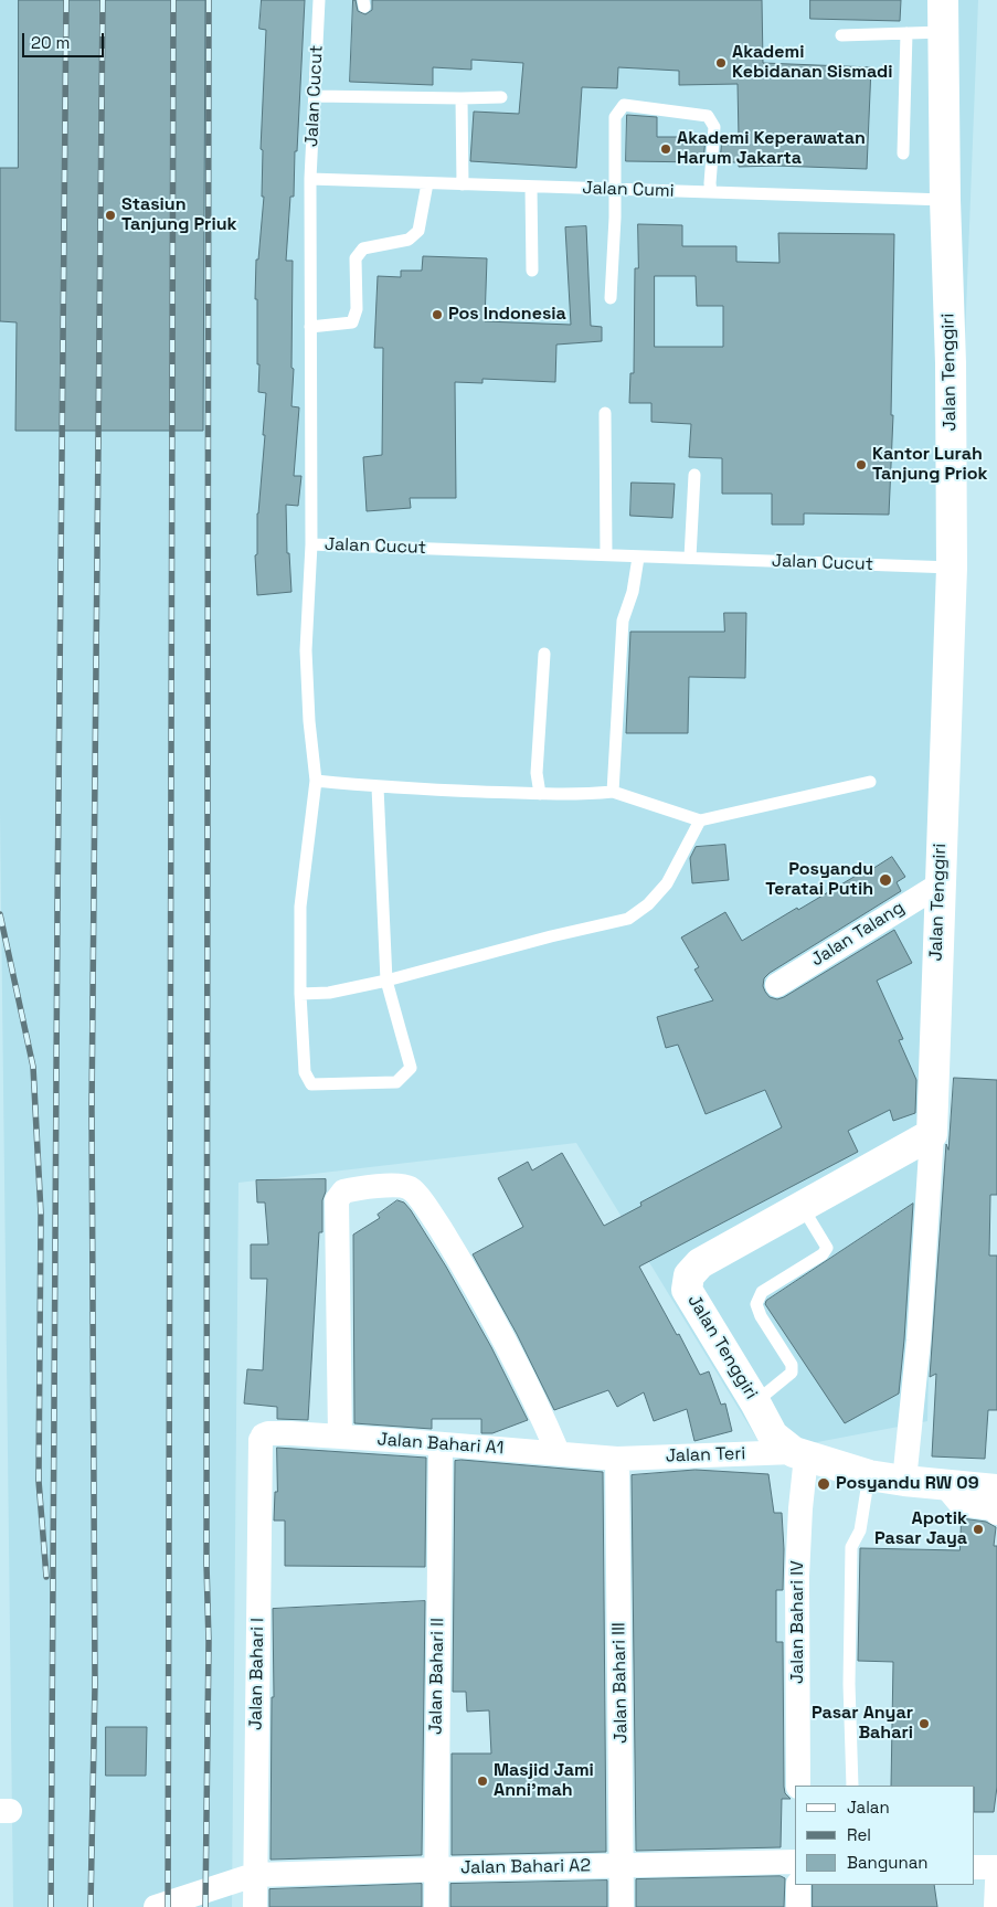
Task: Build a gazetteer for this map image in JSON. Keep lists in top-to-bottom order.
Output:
{
  "streets": {
    "street": [
      "Jalan Tenggiri",
      "Jalan Talang",
      "Jalan Bahari A1",
      "Jalan Teri",
      "Jalan Bahari IV",
      "Jalan Bahari I",
      "Jalan Bahari II",
      "Jalan Bahari III",
      "Jalan Bahari A2"
    ],
    "lane": ["Jalan Cucut", "Jalan Cumi"]
  },
  "crossings": [
    ["Jalan Cucut", "Jalan Cumi"],
    ["Jalan Cucut", "Jalan Tenggiri"],
    ["Jalan Cumi", "Jalan Tenggiri"],
    ["Jalan Tenggiri", "Jalan Talang"],
    ["Jalan Tenggiri", "Jalan Teri"],
    ["Jalan Tenggiri", "Jalan Bahari IV"],
    ["Jalan Bahari A1", "Jalan Teri"],
    ["Jalan Bahari A1", "Jalan Bahari I"],
    ["Jalan Bahari A1", "Jalan Bahari II"],
    ["Jalan Bahari A1", "Jalan Bahari III"],
    ["Jalan Teri", "Jalan Bahari IV"],
    ["Jalan Teri", "Jalan Bahari III"],
    ["Jalan Bahari I", "Jalan Bahari A2"],
    ["Jalan Bahari II", "Jalan Bahari A2"],
    ["Jalan Bahari III", "Jalan Bahari A2"]
  ],
  "places": [
    "Akademi Kebidanan Sismadi",
    "Akademi Keperawatan Harum Jakarta",
    "Stasiun Tanjung Priuk",
    "Pos Indonesia",
    "Kantor Lurah Tanjung Priok",
    "Posyandu Teratai Putih",
    "Posyandu RW 09",
    "Apotik Pasar Jaya",
    "Pasar Anyar Bahari",
    "Masjid Jami Anni'mah"
  ],
  "legend": ["Jalan", "Rel", "Bangunan"],
  "scale_bar": "20 m"
}
